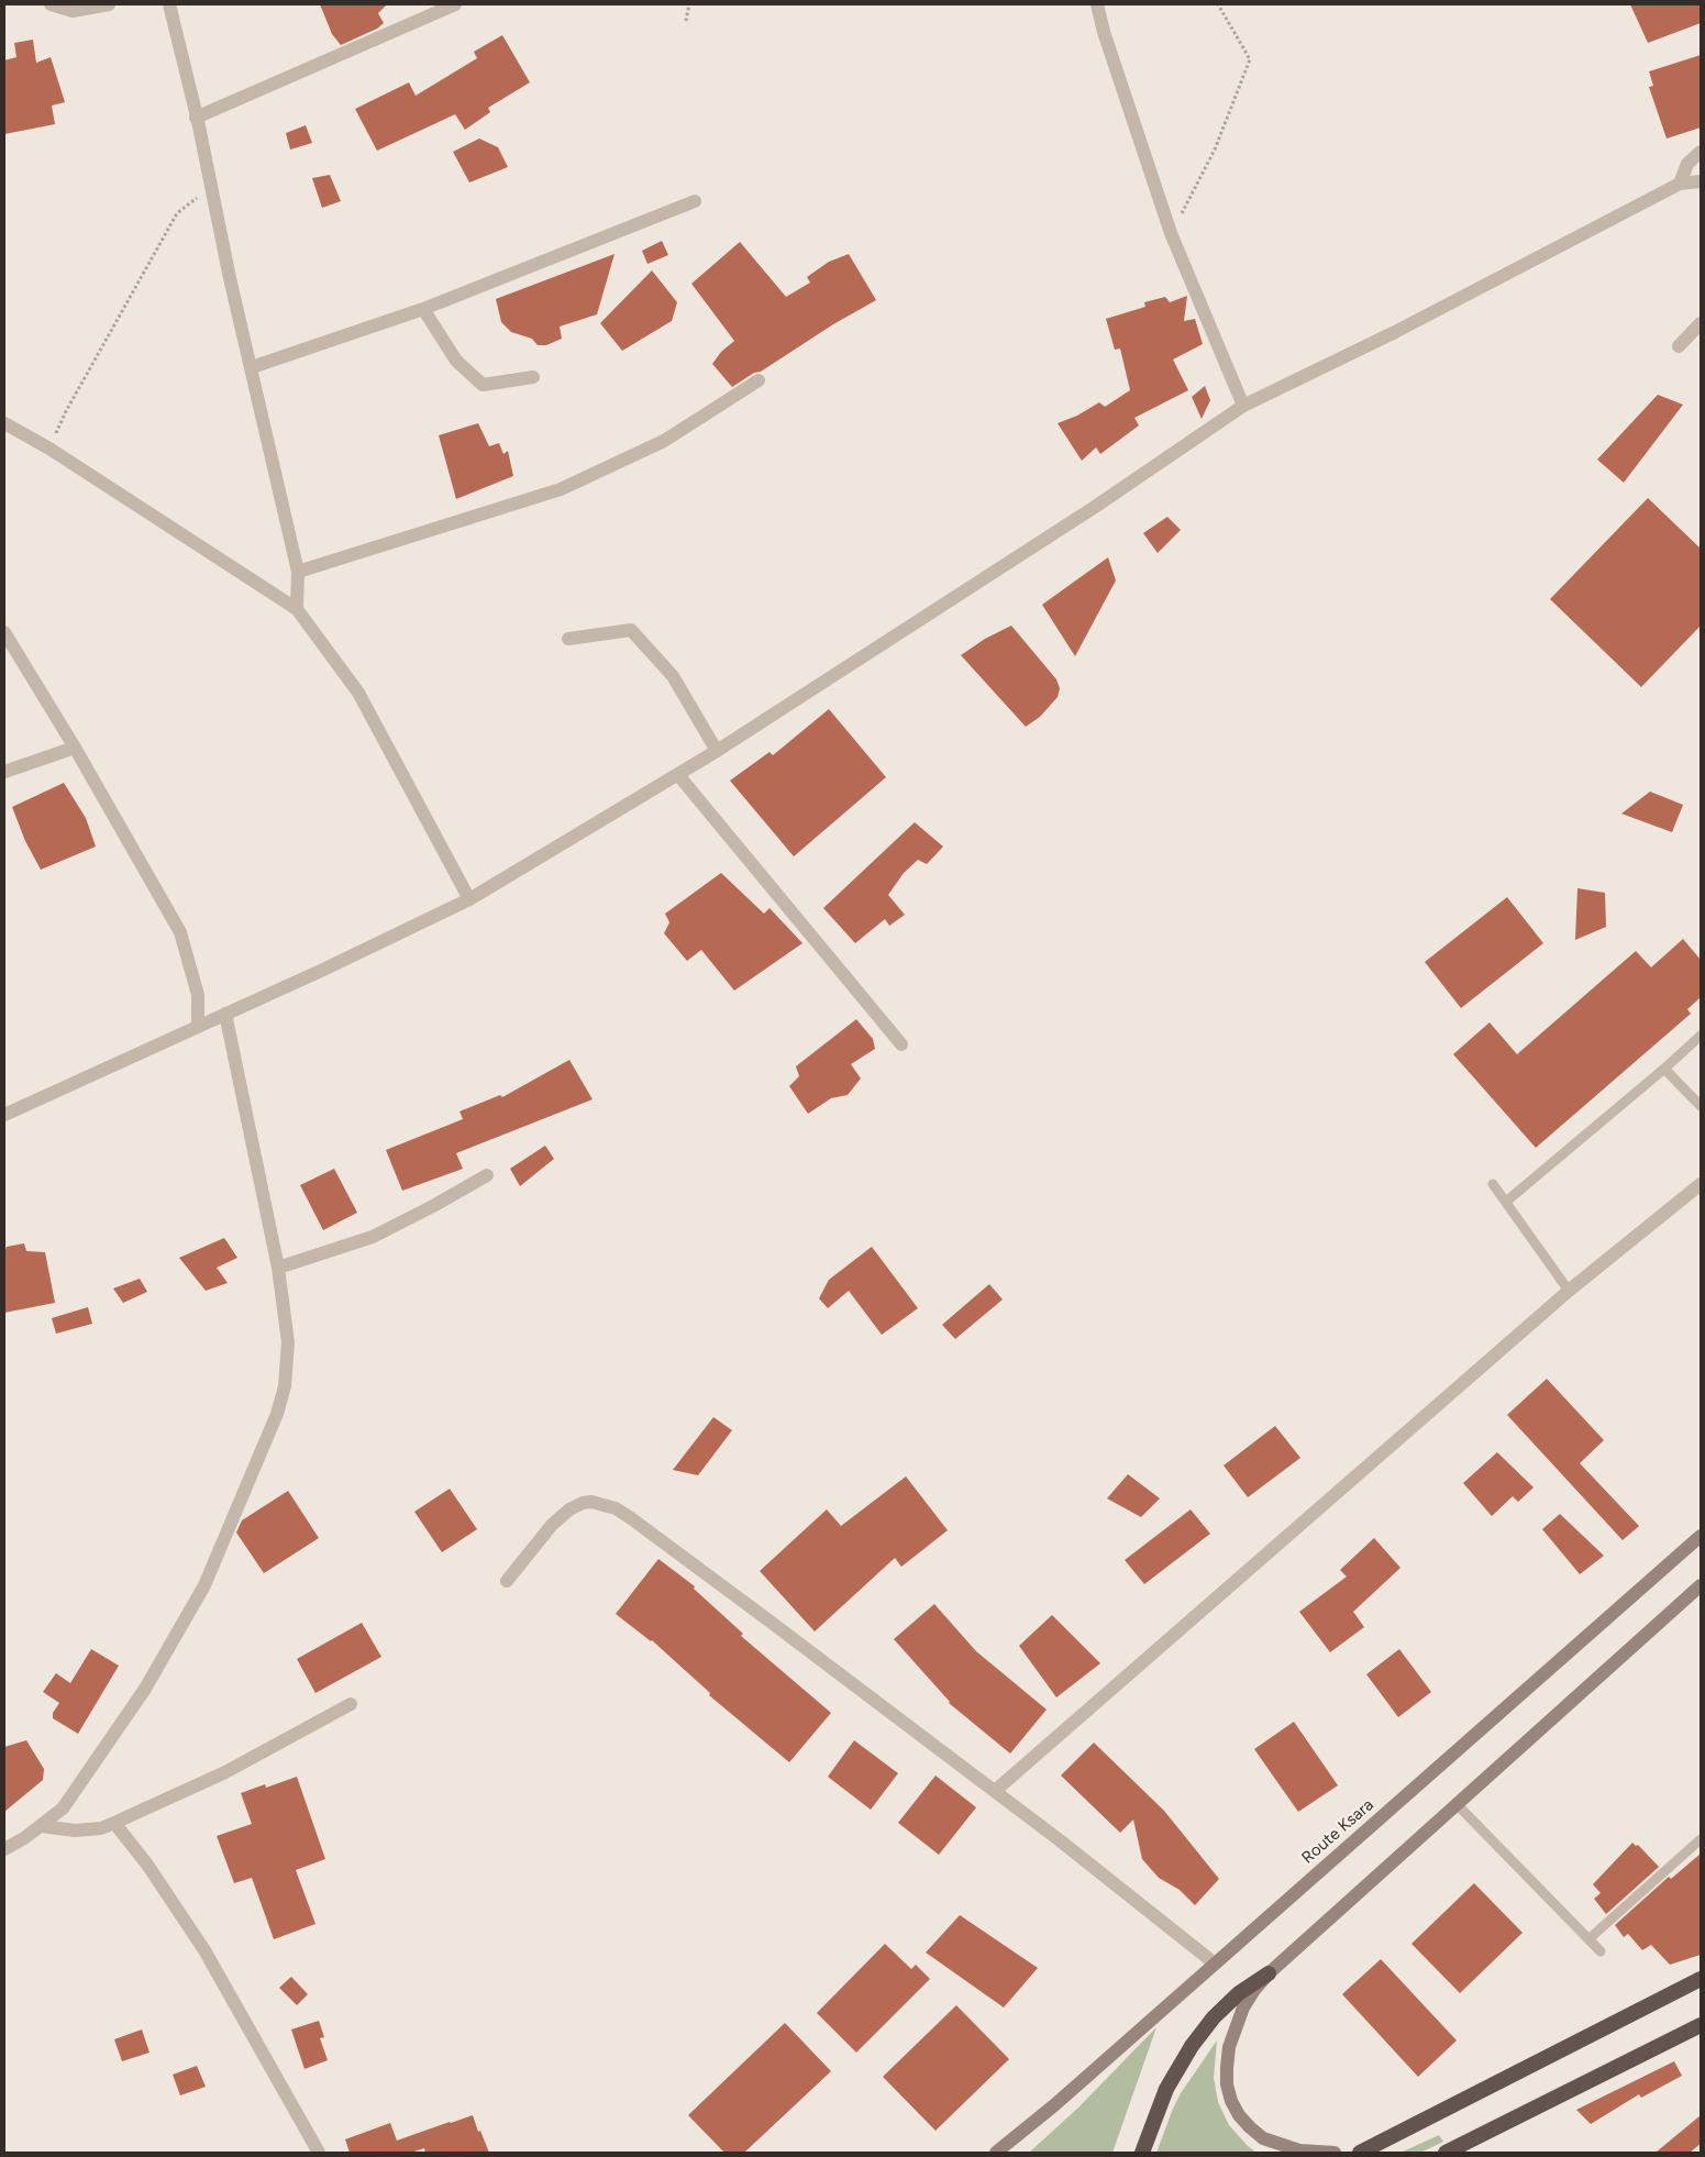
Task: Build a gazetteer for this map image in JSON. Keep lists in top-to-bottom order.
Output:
{
  "streets": {
    "main road": ["Route Ksara"]
  }
}
